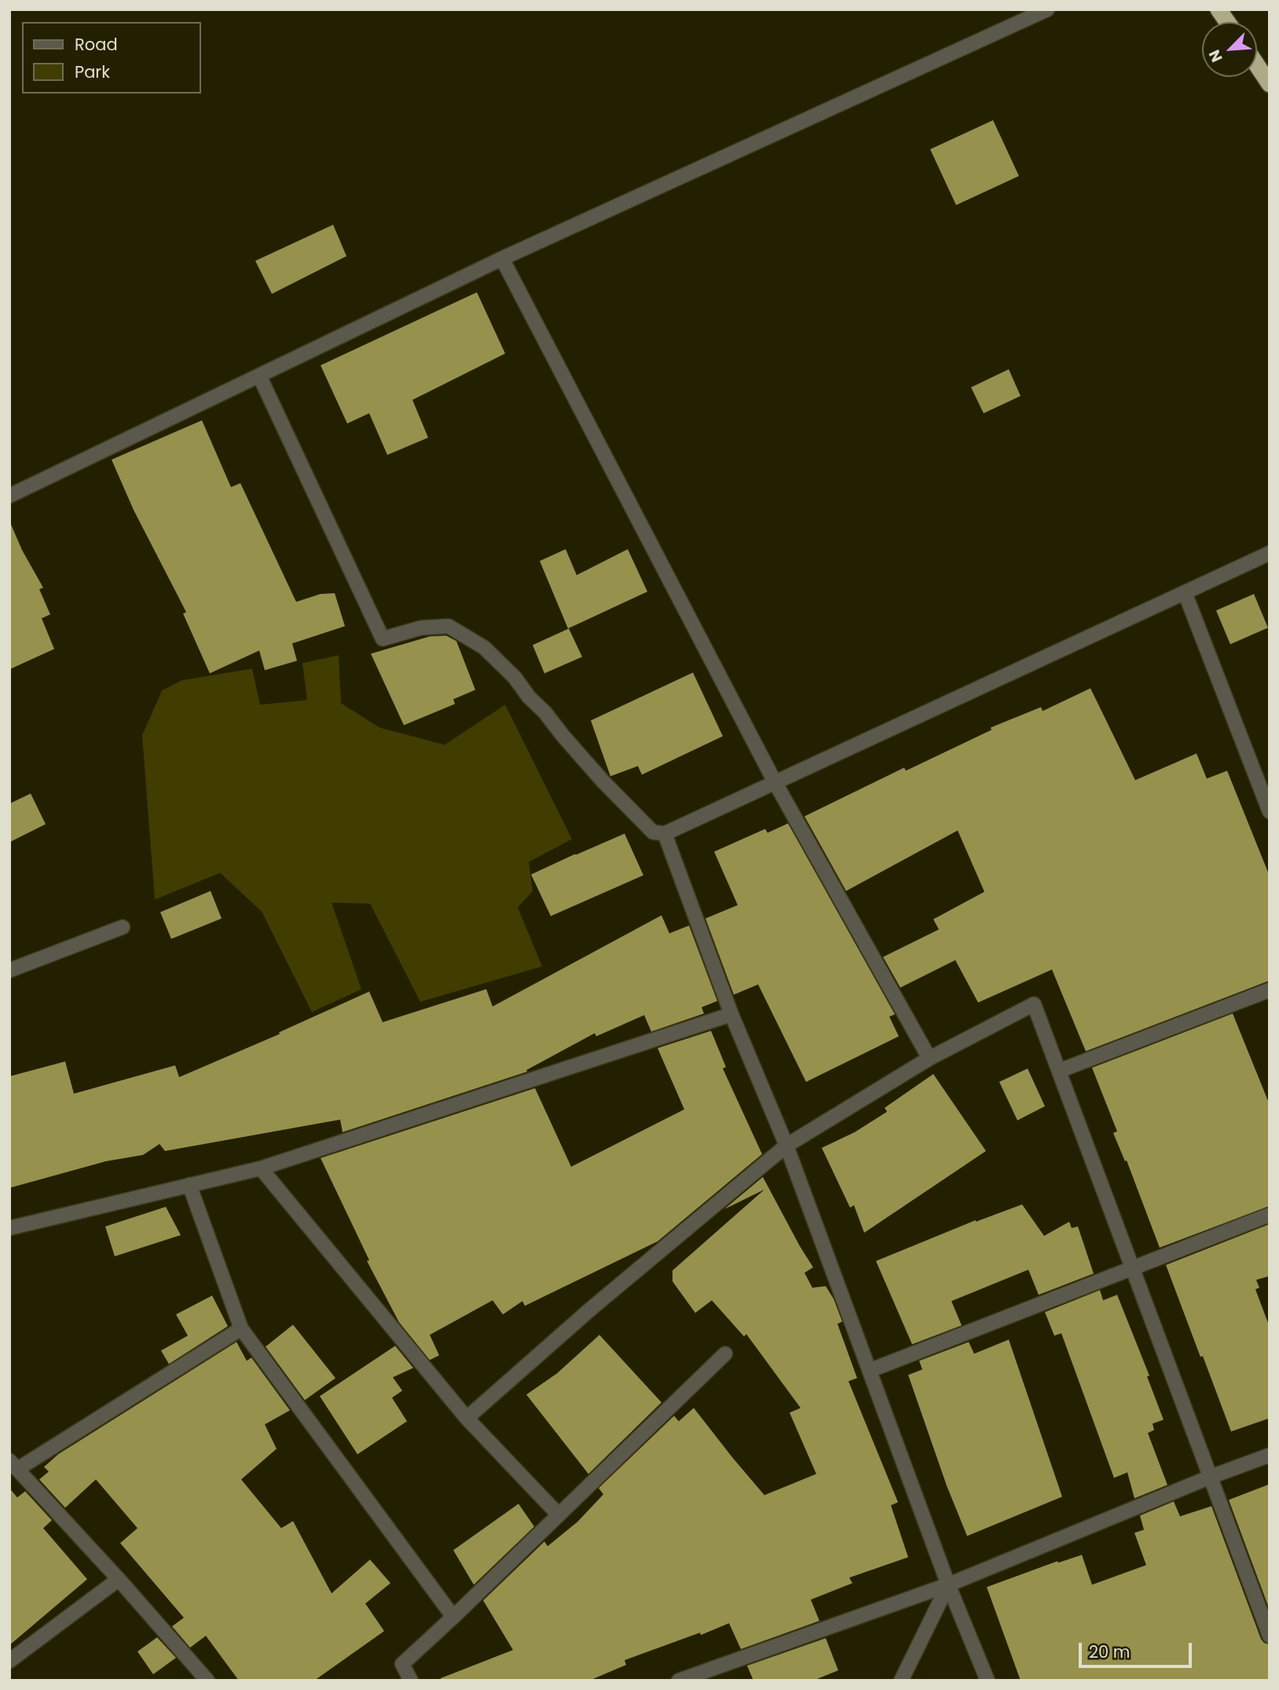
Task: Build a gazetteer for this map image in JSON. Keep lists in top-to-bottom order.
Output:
{
  "legend": ["Road", "Park"],
  "scale_bar": "20 m",
  "north": "bottom left"
}
